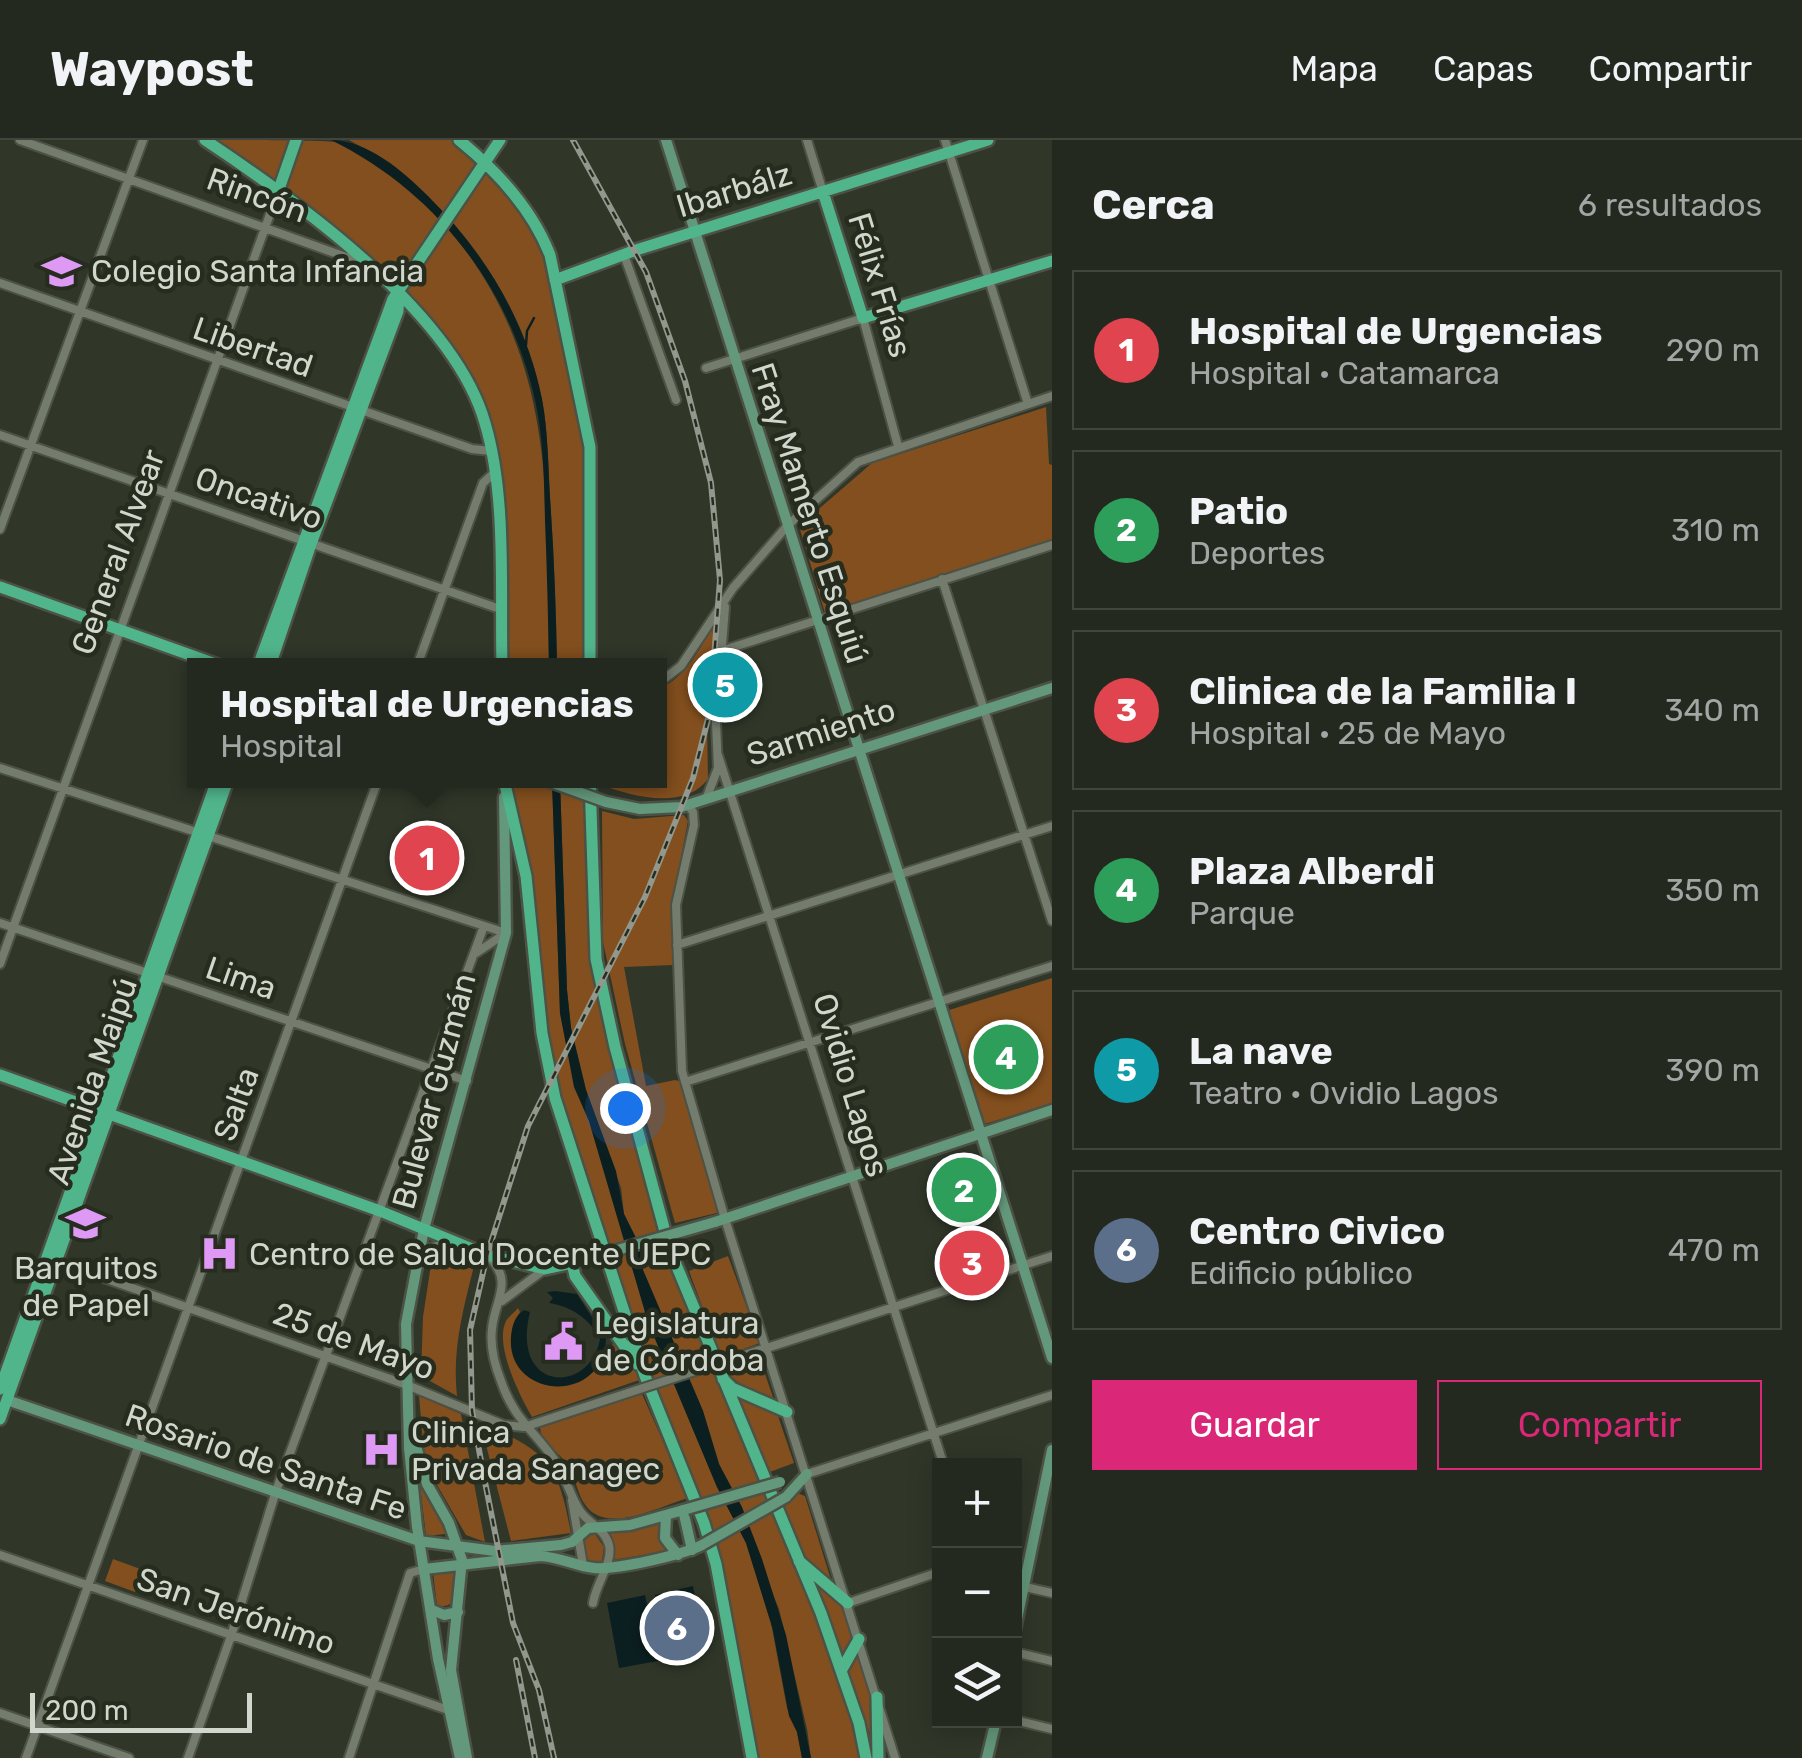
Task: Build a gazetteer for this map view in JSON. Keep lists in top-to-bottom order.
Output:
{
  "streets": {
    "main road": [
      "Ibarbálz",
      "Félix Frías",
      "General Alvear",
      "Avenida Maipú"
    ],
    "street": [
      "Rincón",
      "Libertad",
      "Oncativo",
      "Fray Mamerto Esquiú",
      "Sarmiento",
      "Lima",
      "Ovidio Lagos",
      "Bulevar Guzmán",
      "Salta",
      "25 de Mayo",
      "Rosario de Santa Fe",
      "San Jerónimo"
    ]
  },
  "crossings": [
    ["Ibarbálz", "Félix Frías"],
    ["Ibarbálz", "Fray Mamerto Esquiú"],
    ["Rincón", "General Alvear"],
    ["Libertad", "General Alvear"],
    ["Oncativo", "General Alvear"],
    ["Fray Mamerto Esquiú", "Sarmiento"],
    ["General Alvear", "Lima"],
    ["Sarmiento", "Ovidio Lagos"],
    ["Lima", "Avenida Maipú"],
    ["Lima", "Bulevar Guzmán"],
    ["Lima", "Salta"],
    ["Avenida Maipú", "25 de Mayo"],
    ["Avenida Maipú", "Rosario de Santa Fe"],
    ["Ovidio Lagos", "Rosario de Santa Fe"],
    ["Bulevar Guzmán", "25 de Mayo"],
    ["Bulevar Guzmán", "Rosario de Santa Fe"],
    ["Bulevar Guzmán", "San Jerónimo"],
    ["Salta", "25 de Mayo"],
    ["Salta", "Rosario de Santa Fe"],
    ["Salta", "San Jerónimo"]
  ],
  "places": {
    "school or university": ["Colegio Santa Infancia", "Barquitos de Papel"],
    "hospital": ["Centro de Salud Docente UEPC", "Clinica Privada Sanagec"],
    "public building": ["Legislatura de Córdoba"]
  },
  "scale_bar": "200 m",
  "page": {
    "header": "Waypost",
    "nav": ["Mapa", "Capas", "Compartir"],
    "heading": ["Cerca", "6 resultados"],
    "list": [
      {
        "mark": "1",
        "name": "Hospital de Urgencias",
        "note": "Hospital · Catamarca",
        "value": "290 m"
      },
      {
        "mark": "2",
        "name": "Patio",
        "note": "Deportes",
        "value": "310 m"
      },
      {
        "mark": "3",
        "name": "Clinica de la Familia I",
        "note": "Hospital · 25 de Mayo",
        "value": "340 m"
      },
      {
        "mark": "4",
        "name": "Plaza Alberdi",
        "note": "Parque",
        "value": "350 m"
      },
      {
        "mark": "5",
        "name": "La nave",
        "note": "Teatro · Ovidio Lagos",
        "value": "390 m"
      },
      {
        "mark": "6",
        "name": "Centro Civico",
        "note": "Edificio público",
        "value": "470 m"
      }
    ],
    "pins": [
      "5",
      "1",
      "4",
      "2",
      "3",
      "6"
    ],
    "popup": ["Hospital de Urgencias", "Hospital"],
    "buttons": ["Guardar", "Compartir"],
    "map_buttons": ["+", "−"],
    "scale": "200 m"
  }
}
